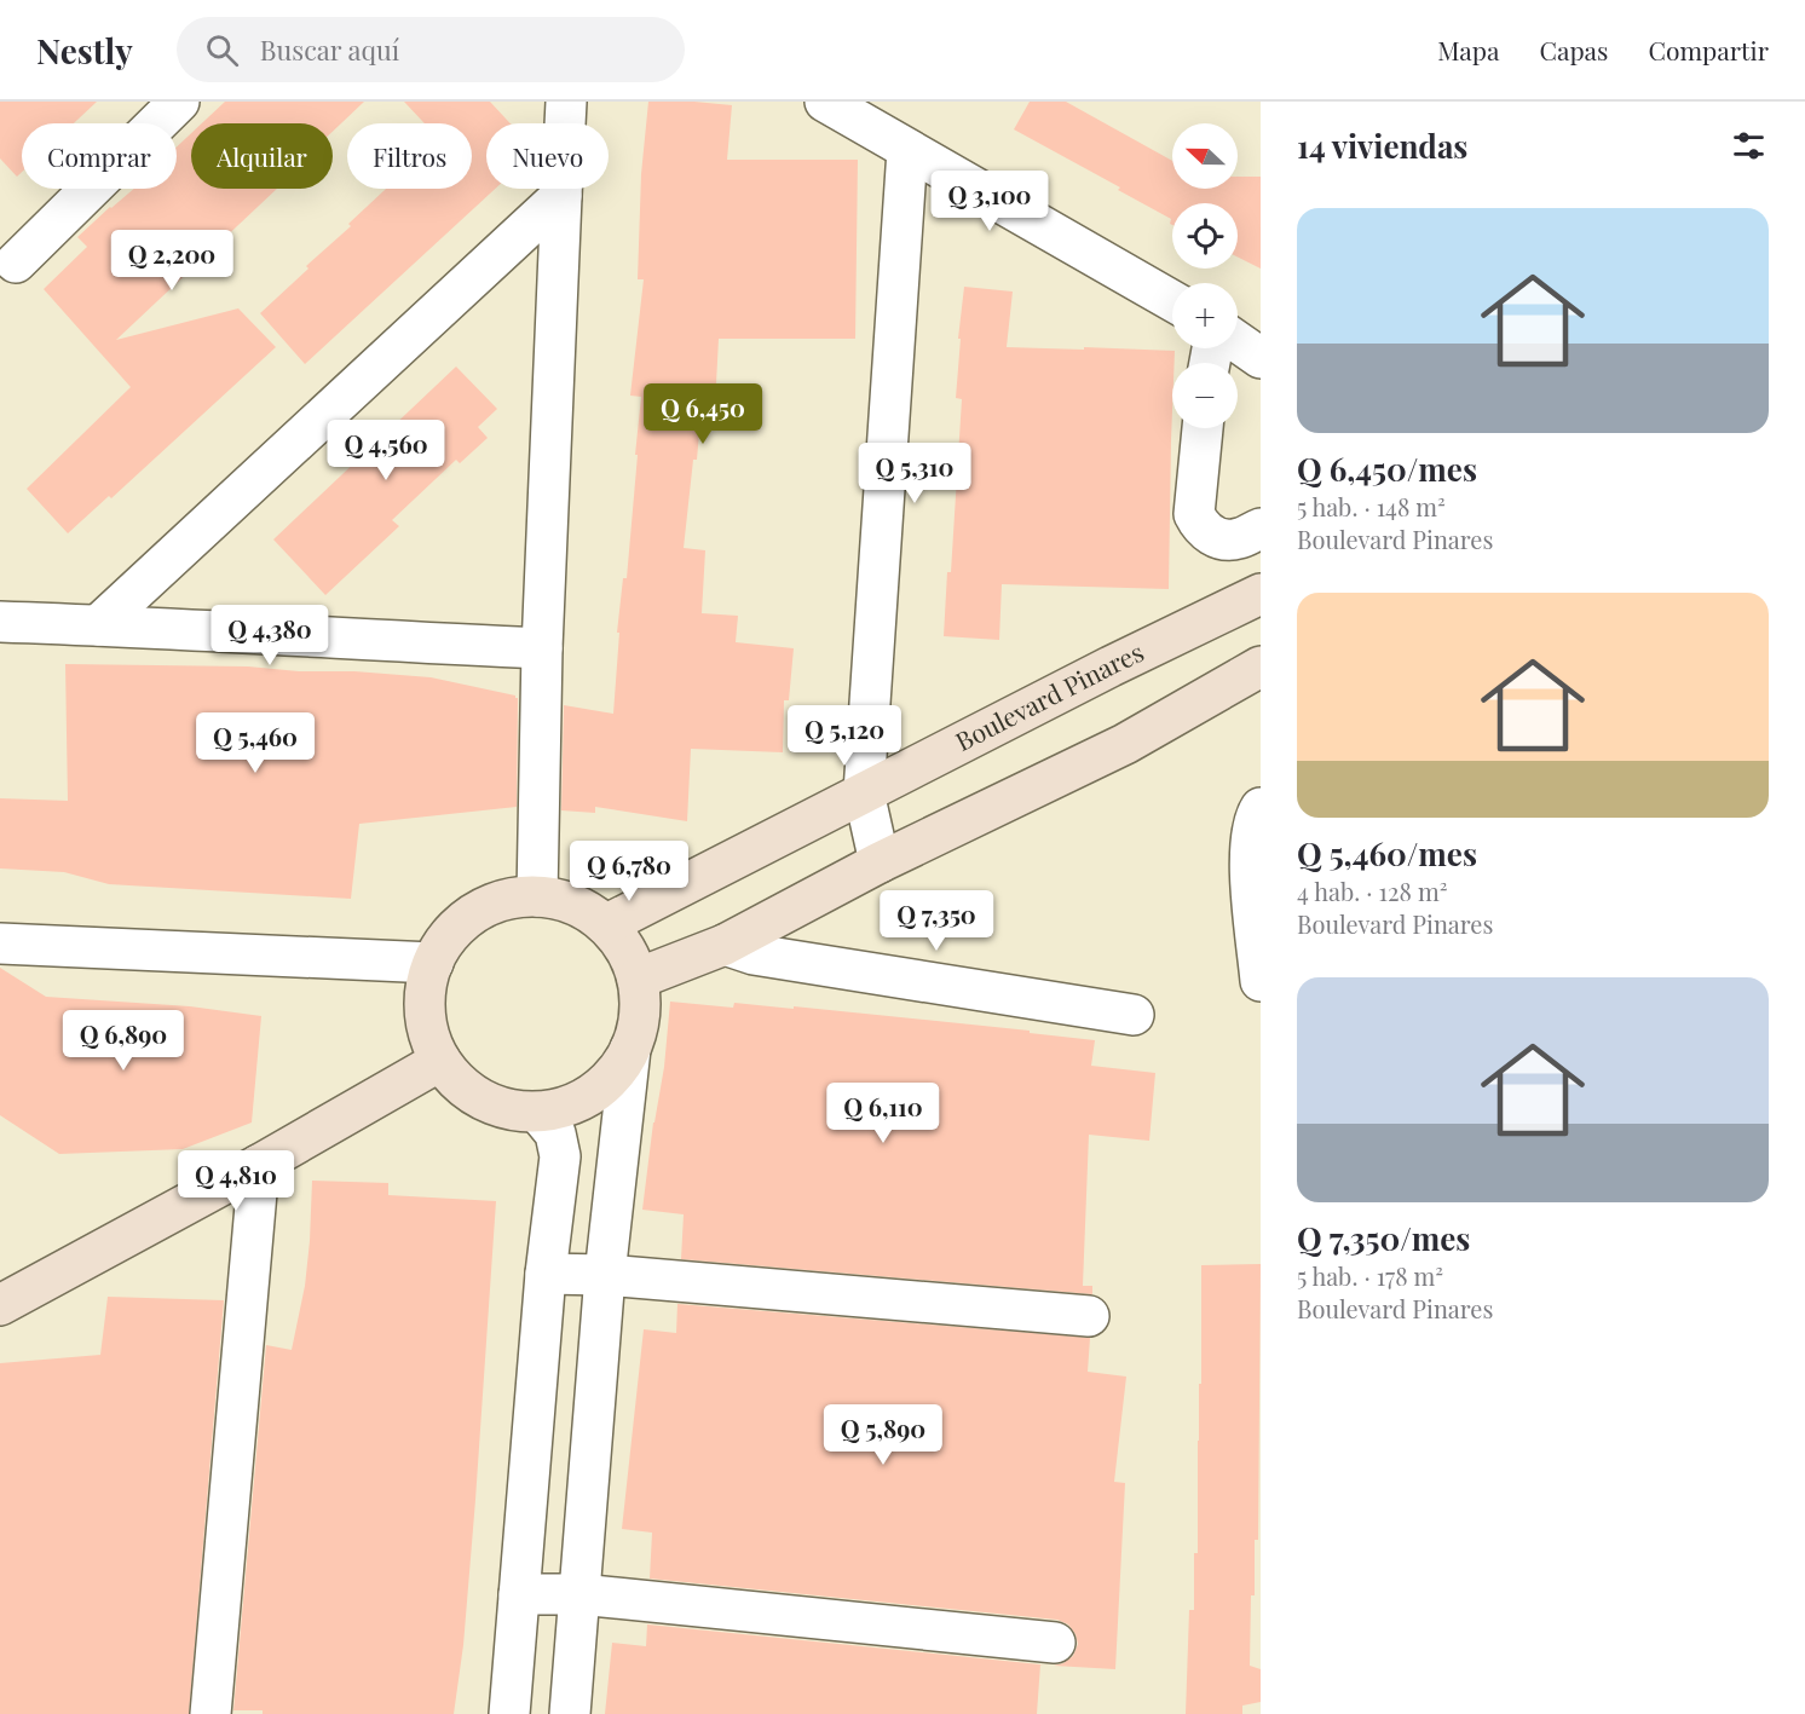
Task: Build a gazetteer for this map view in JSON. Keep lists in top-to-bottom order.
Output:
{
  "streets": {
    "street": ["Boulevard Pinares"]
  },
  "north": "left",
  "page": {
    "header": "Nestly",
    "search": "Buscar aquí",
    "nav": ["Mapa", "Capas", "Compartir"],
    "heading": "14 viviendas",
    "map_buttons": ["+", "−"],
    "chip": [
      "Comprar",
      "Alquilar",
      "Filtros",
      "Nuevo"
    ],
    "price": [
      "Q 3,100",
      "Q 2,200",
      "Q 6,450",
      "Q 4,560",
      "Q 5,310",
      "Q 4,380",
      "Q 5,120",
      "Q 5,460",
      "Q 6,780",
      "Q 7,350",
      "Q 6,890",
      "Q 6,110",
      "Q 4,810",
      "Q 5,890"
    ],
    "list": [
      {
        "name": "Q 6,450/mes",
        "note": "5 hab. · 148 m² · Boulevard Pinares"
      },
      {
        "name": "Q 5,460/mes",
        "note": "4 hab. · 128 m² · Boulevard Pinares"
      },
      {
        "name": "Q 7,350/mes",
        "note": "5 hab. · 178 m² · Boulevard Pinares"
      }
    ]
  }
}
